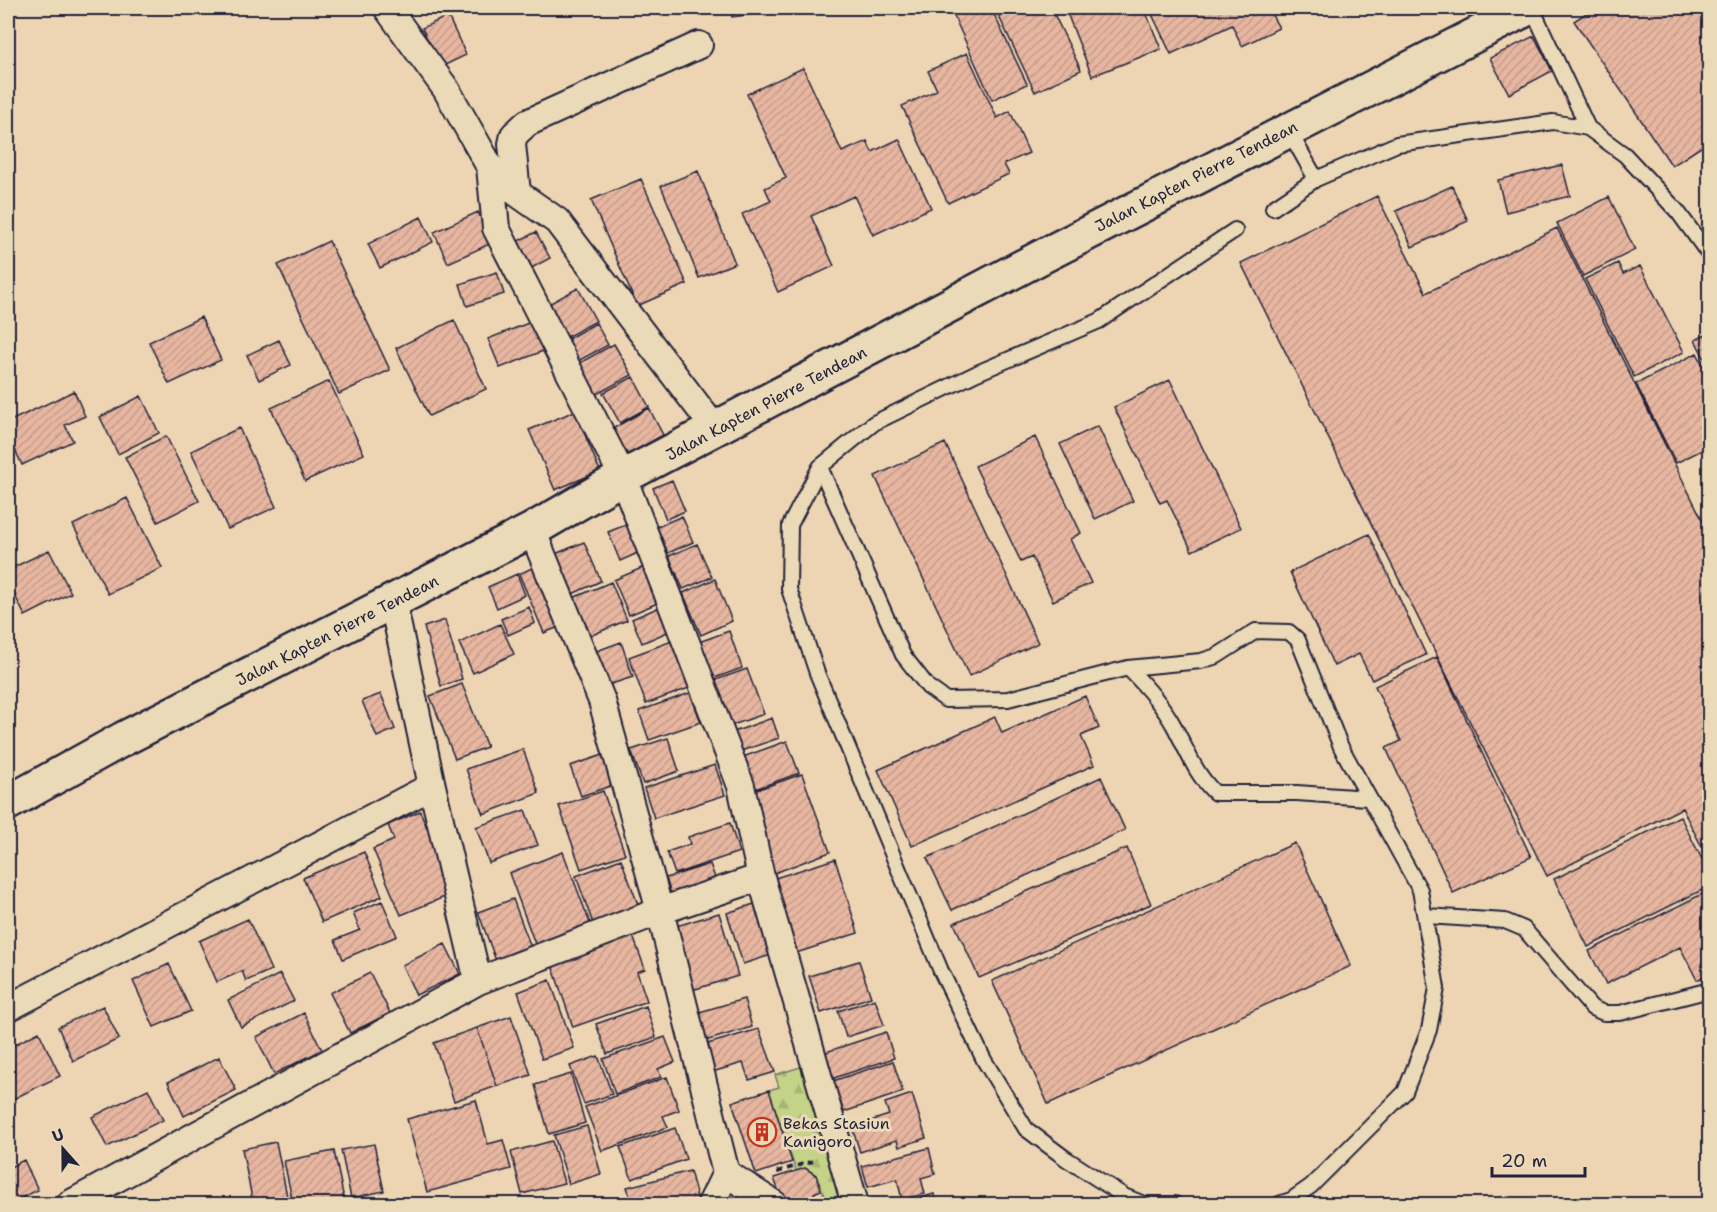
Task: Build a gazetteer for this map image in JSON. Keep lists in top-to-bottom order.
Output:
{
  "streets": {
    "main road": ["Jalan Kapten Pierre Tendean"]
  },
  "places": {
    "building": ["Bekas Stasiun Kanigoro"]
  },
  "scale_bar": "20 m",
  "north": "top"
}
